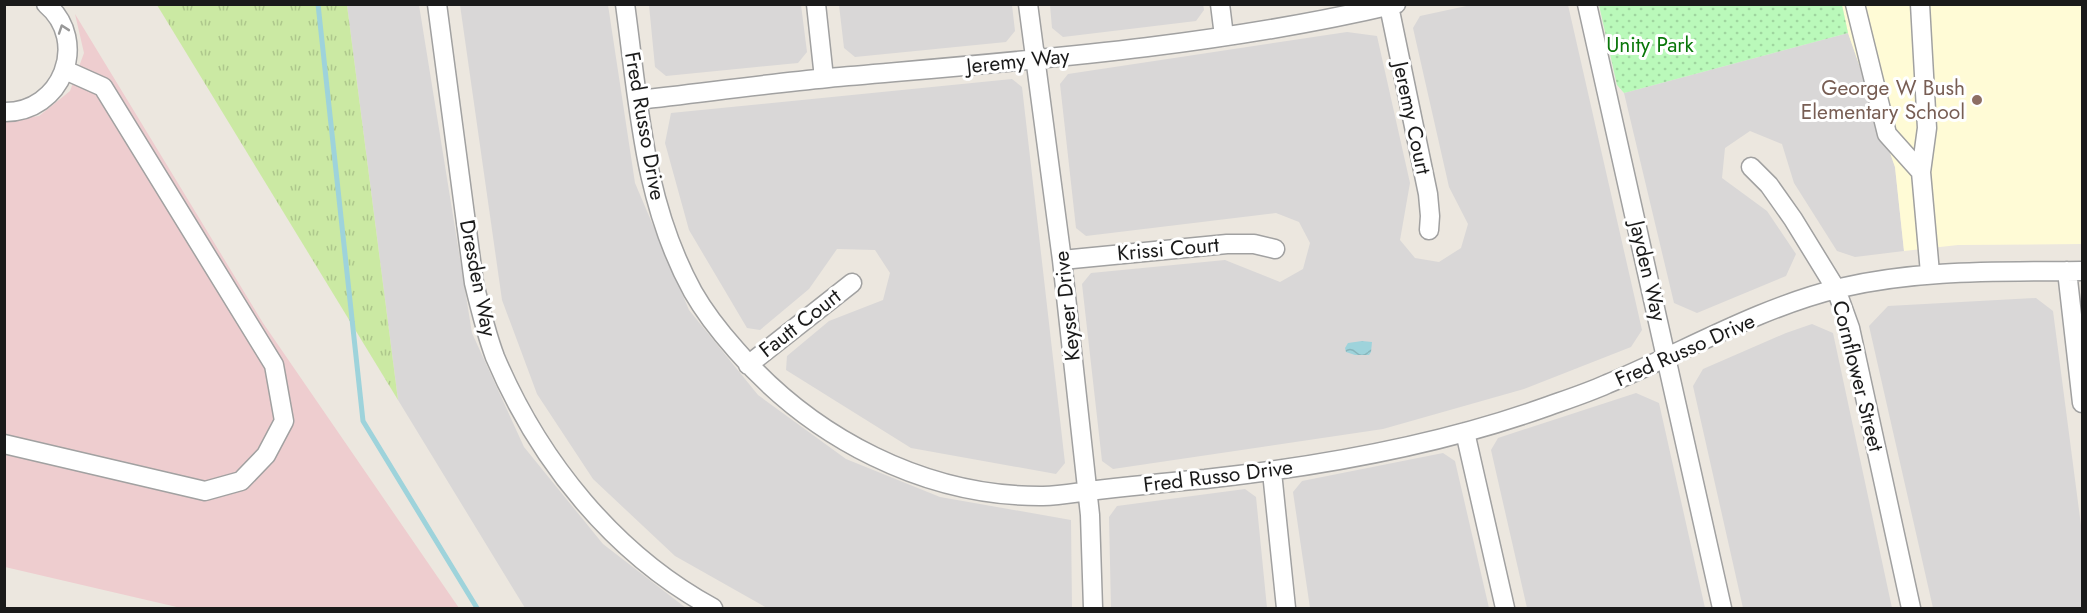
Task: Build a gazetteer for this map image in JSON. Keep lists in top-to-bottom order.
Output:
{
  "streets": {
    "street": [
      "Jeremy Way",
      "Jeremy Court",
      "Fred Russo Drive",
      "Krissi Court",
      "Jayden Way",
      "Dresden Way",
      "Keyser Drive",
      "Fautt Court",
      "Cornflower Street"
    ]
  },
  "crossings": [
    ["Jeremy Way", "Jeremy Court"],
    ["Jeremy Way", "Fred Russo Drive"],
    ["Jeremy Way", "Keyser Drive"],
    ["Fred Russo Drive", "Jayden Way"],
    ["Fred Russo Drive", "Keyser Drive"],
    ["Fred Russo Drive", "Fautt Court"],
    ["Fred Russo Drive", "Cornflower Street"],
    ["Krissi Court", "Keyser Drive"]
  ],
  "parks": ["Unity Park"],
  "places": ["George W Bush Elementary School"]
}
